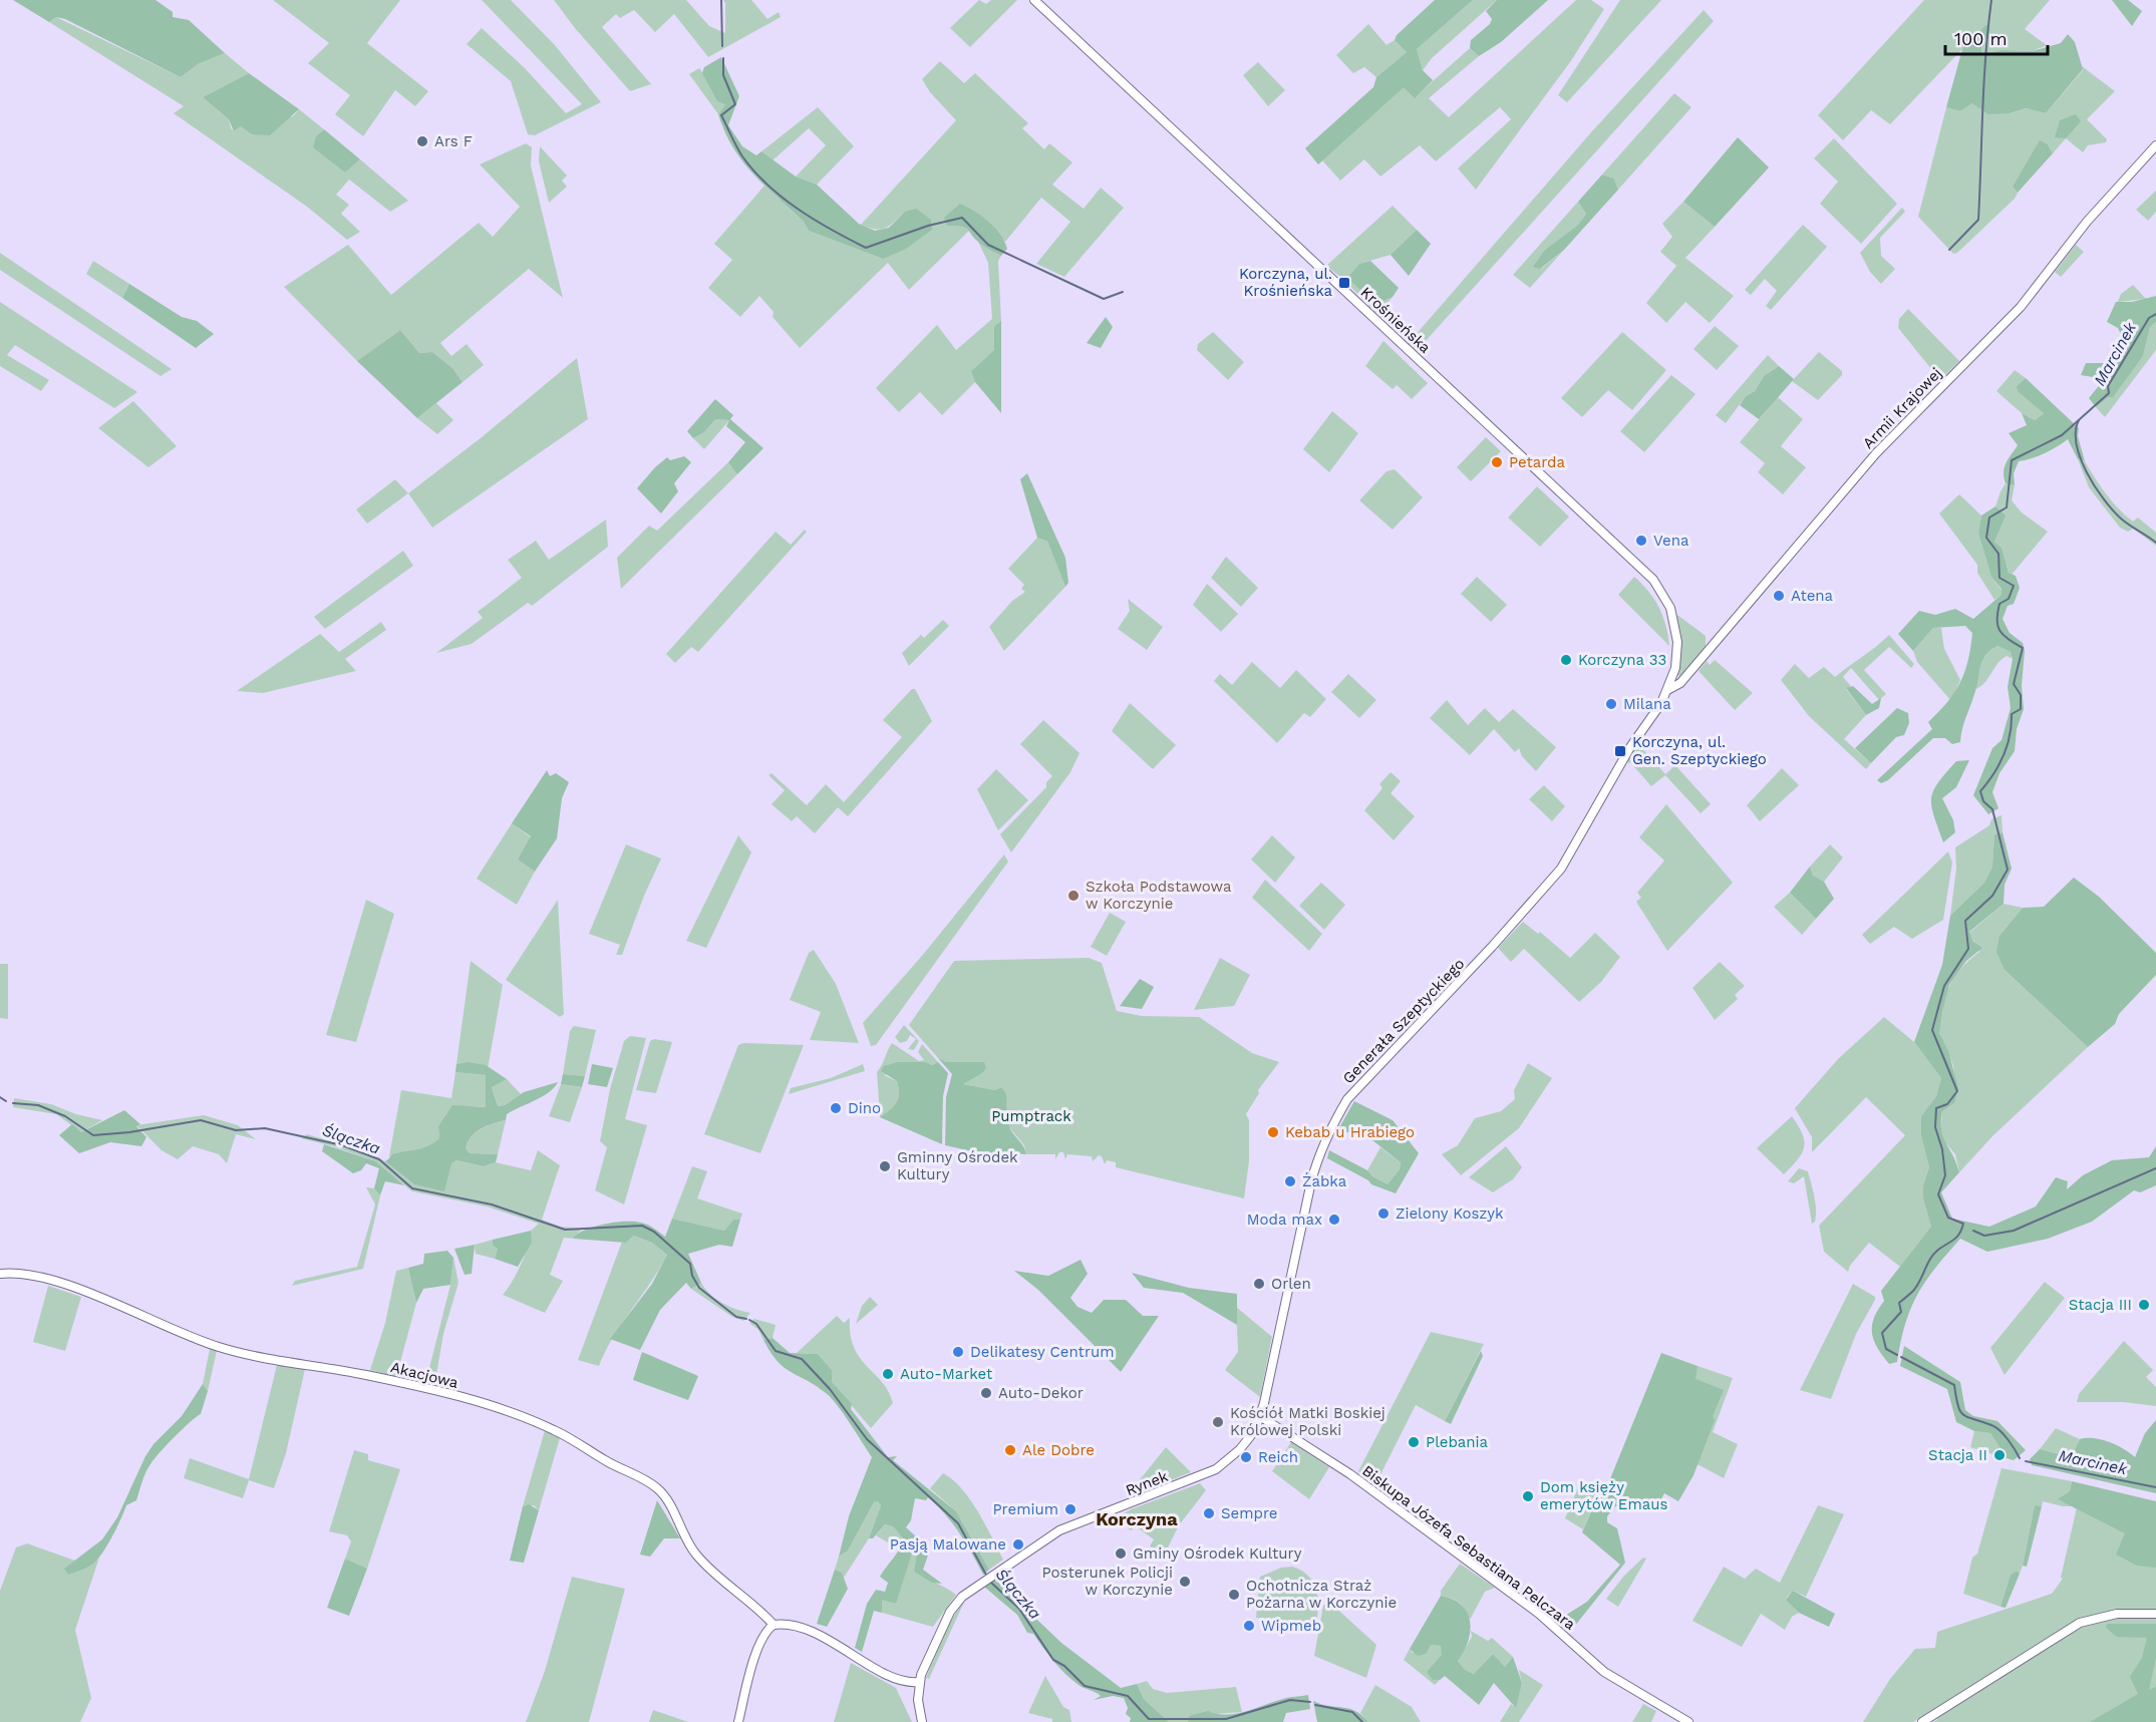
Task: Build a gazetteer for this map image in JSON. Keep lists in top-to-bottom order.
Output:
{
  "streets": {
    "main road": [
      "Krośnieńska",
      "Armii Krajowej",
      "Generała Szeptyckiego",
      "Akacjowa",
      "Rynek",
      "Biskupa Józefa Sebastiana Pelczara"
    ]
  },
  "crossings": [
    ["Krośnieńska", "Armii Krajowej"],
    ["Krośnieńska", "Generała Szeptyckiego"],
    ["Armii Krajowej", "Generała Szeptyckiego"],
    ["Generała Szeptyckiego", "Rynek"],
    ["Generała Szeptyckiego", "Biskupa Józefa Sebastiana Pelczara"],
    ["Rynek", "Biskupa Józefa Sebastiana Pelczara"]
  ],
  "districts": ["Korczyna"],
  "water": ["Marcinek", "Ślączka"],
  "parks": ["Pumptrack"],
  "places": {
    "other": [
      "Ars F",
      "Petarda",
      "Vena",
      "Atena",
      "Korczyna 33",
      "Milana",
      "Szkoła Podstawowa w Korczynie",
      "Dino",
      "Kebab u Hrabiego",
      "Gminny Ośrodek Kultury",
      "Żabka",
      "Zielony Koszyk",
      "Moda max",
      "Orlen",
      "Stacja III",
      "Delikatesy Centrum",
      "Auto-Market",
      "Auto-Dekor",
      "Kościół Matki Boskiej Królowej Polski",
      "Plebania",
      "Ale Dobre",
      "Stacja II",
      "Reich",
      "Dom księży emerytów Emaus",
      "Premium",
      "Sempre",
      "Pasją Malowane",
      "Gminy Ośrodek Kultury",
      "Posterunek Policji w Korczynie",
      "Ochotnicza Straż Pożarna w Korczynie",
      "Wipmeb"
    ],
    "transit": ["Korczyna, ul. Krośnieńska", "Korczyna, ul. Gen. Szeptyckiego"]
  },
  "scale_bar": "100 m"
}
